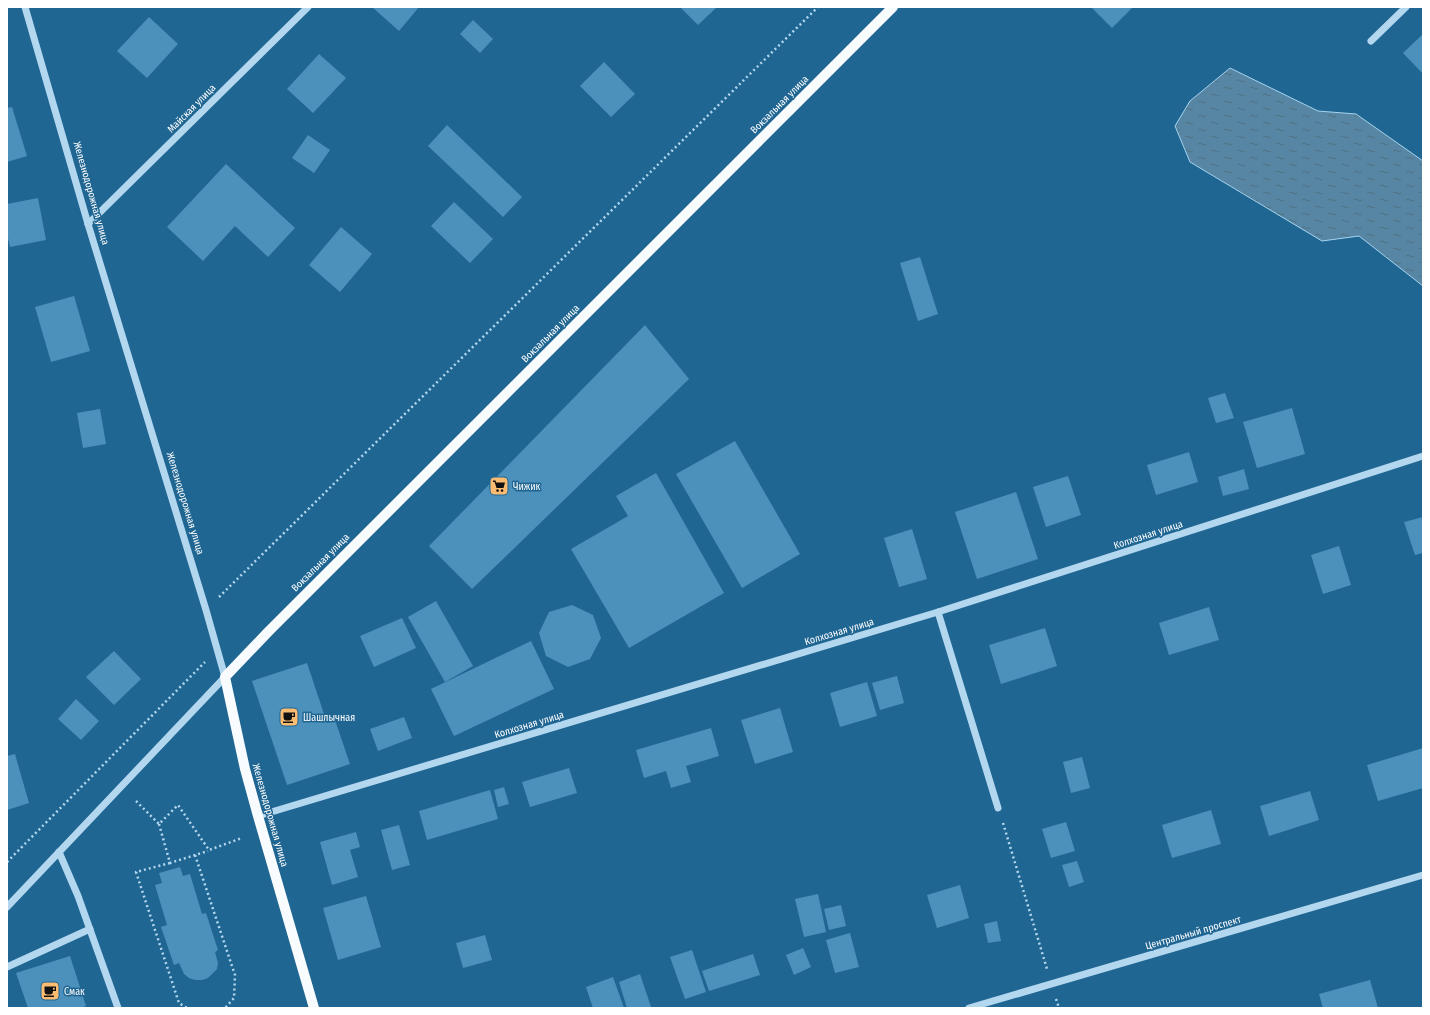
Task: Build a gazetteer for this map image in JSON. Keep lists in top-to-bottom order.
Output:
{
  "streets": {
    "main road": ["Вокзальная улица", "Железнодорожная улица"],
    "street": ["Майская улица", "Колхозная улица", "Центральный проспект"]
  },
  "crossings": [
    ["Вокзальная улица", "Железнодорожная улица"],
    ["Майская улица", "Железнодорожная улица"],
    ["Железнодорожная улица", "Колхозная улица"]
  ],
  "places": {
    "supermarket": ["Чижик"],
    "cafe": ["Шашлычная", "Смак"]
  }
}
